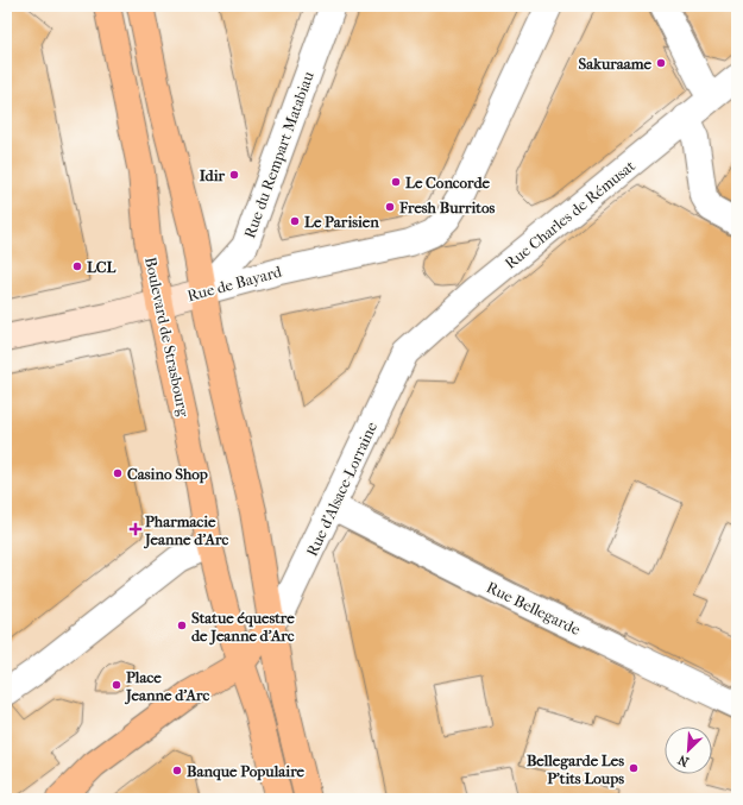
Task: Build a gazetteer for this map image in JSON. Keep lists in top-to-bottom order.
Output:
{
  "streets": {
    "main road": ["Boulevard de Strasbourg"],
    "street": [
      "Rue du Rempart Matabiau",
      "Rue Charles de Rémusat",
      "Rue de Bayard",
      "Rue d'Alsace-Lorraine",
      "Rue Bellegarde"
    ]
  },
  "crossings": [
    ["Rue du Rempart Matabiau", "Rue de Bayard"],
    ["Rue Charles de Rémusat", "Rue d'Alsace-Lorraine"],
    ["Rue de Bayard", "Boulevard de Strasbourg"],
    ["Rue d'Alsace-Lorraine", "Rue Bellegarde"]
  ],
  "places": {
    "other": [
      "Sakuraame",
      "Idir",
      "Le Concorde",
      "Fresh Burritos",
      "Le Parisien",
      "LCL",
      "Casino Shop",
      "Statue équestre de Jeanne d'Arc",
      "Place Jeanne d'Arc",
      "Bellegarde Les P'tits Loups",
      "Banque Populaire"
    ],
    "health": ["Pharmacie Jeanne d'Arc"]
  },
  "north": "bottom left"
}
